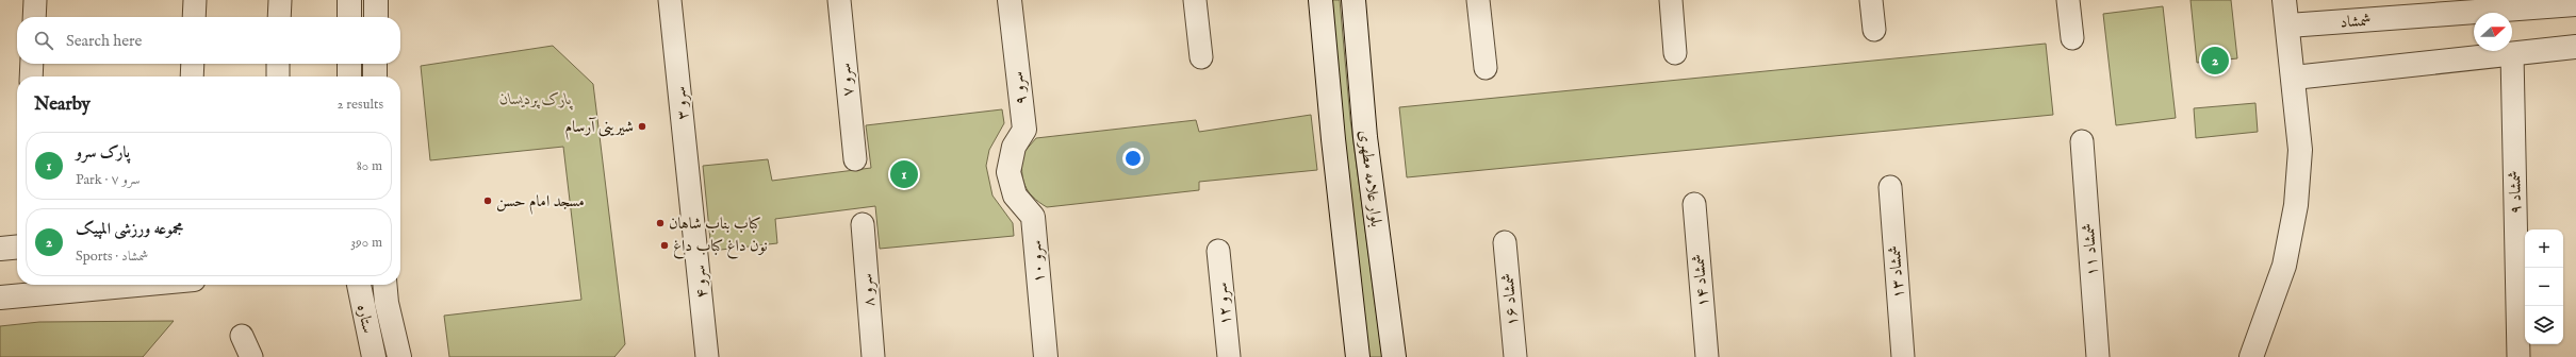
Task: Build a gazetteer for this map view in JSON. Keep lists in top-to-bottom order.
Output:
{
  "streets": {
    "street": [
      "شمشاد",
      "سرو ۷",
      "سرو ۹",
      "سرو ۳",
      "بلوار علامه مطهری",
      "شمشاد ۹",
      "شمشاد ۱۱",
      "سرو ۱۰",
      "شمشاد ۱۳",
      "شمشاد ۱۴",
      "سرو ۴",
      "سرو ۸",
      "شمشاد ۱۶",
      "سرو ۱۲",
      "ستاره"
    ]
  },
  "crossings": [
    ["سرو ۹", "سرو ۱۰"],
    ["سرو ۳", "سرو ۴"]
  ],
  "parks": ["پارک پردیسان"],
  "places": [
    "شیرینی آرسام",
    "مسجد امام حسن",
    "کباب بناب شاهان",
    "نون داغ کباب داغ"
  ],
  "north": "right",
  "page": {
    "search": "Search here",
    "pins": ["2", "1"],
    "heading": ["Nearby", "2 results"],
    "list": [
      {
        "mark": "1",
        "name": "پارک سرو",
        "note": "Park · سرو ۷",
        "value": "80 m"
      },
      {
        "mark": "2",
        "name": "مجموعه ورزشی المپیک",
        "note": "Sports · شمشاد",
        "value": "390 m"
      }
    ],
    "map_buttons": ["+", "−"]
  }
}
